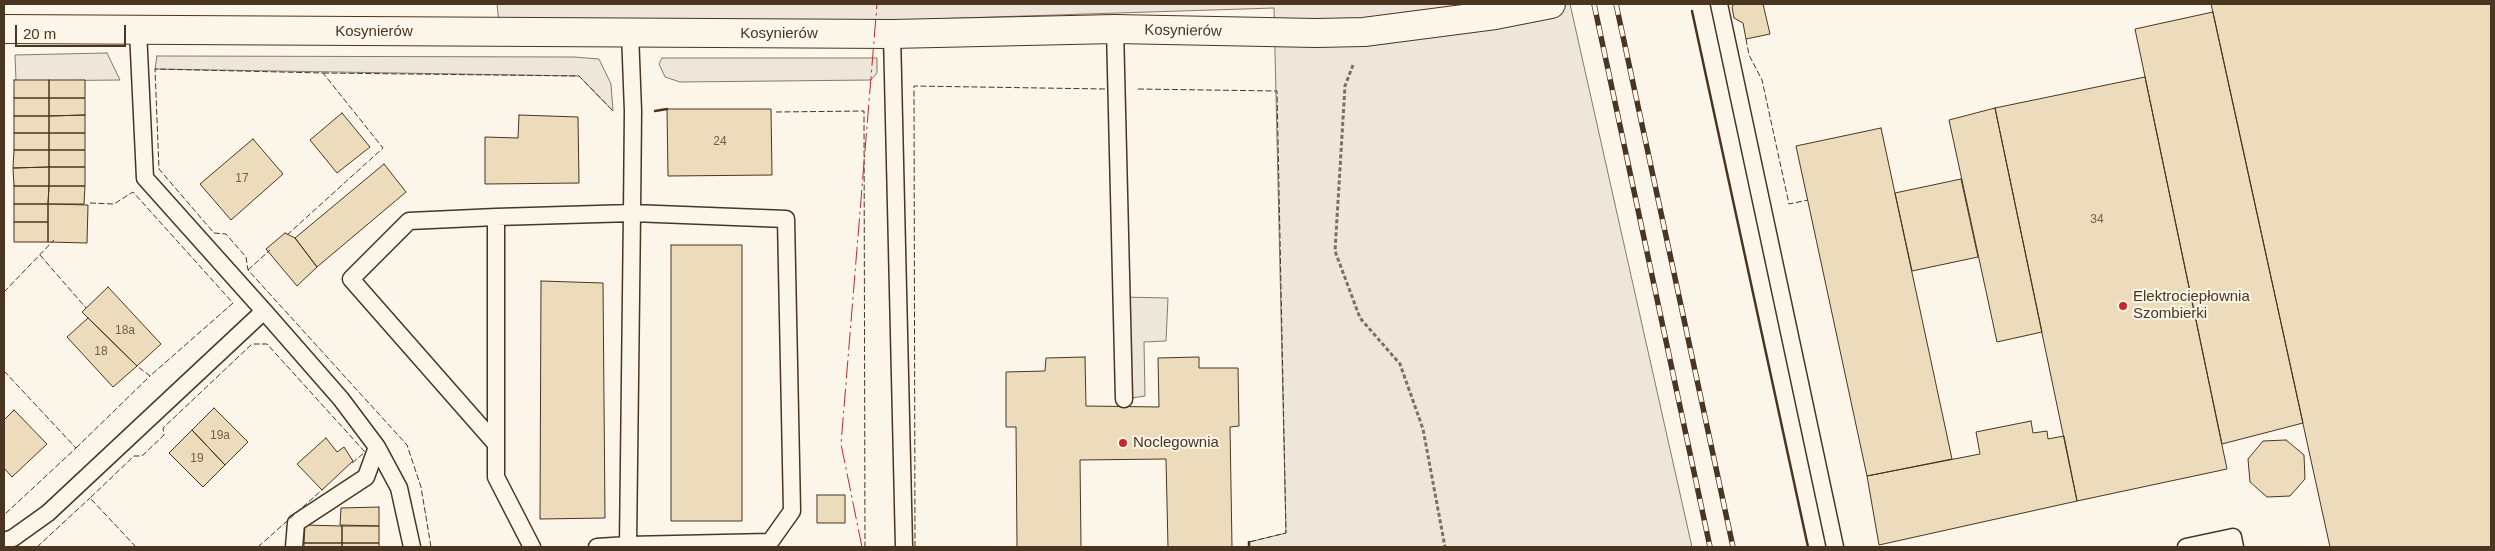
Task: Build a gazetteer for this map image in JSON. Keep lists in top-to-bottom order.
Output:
{
  "streets": {
    "street": ["Kosynierów"]
  },
  "places": ["Elektrociepłownia Szombierki", "Noclegownia"],
  "house_numbers": [
    "24",
    "17",
    "34",
    "18a",
    "18",
    "19a",
    "19"
  ],
  "scale_bar": "20 m"
}
